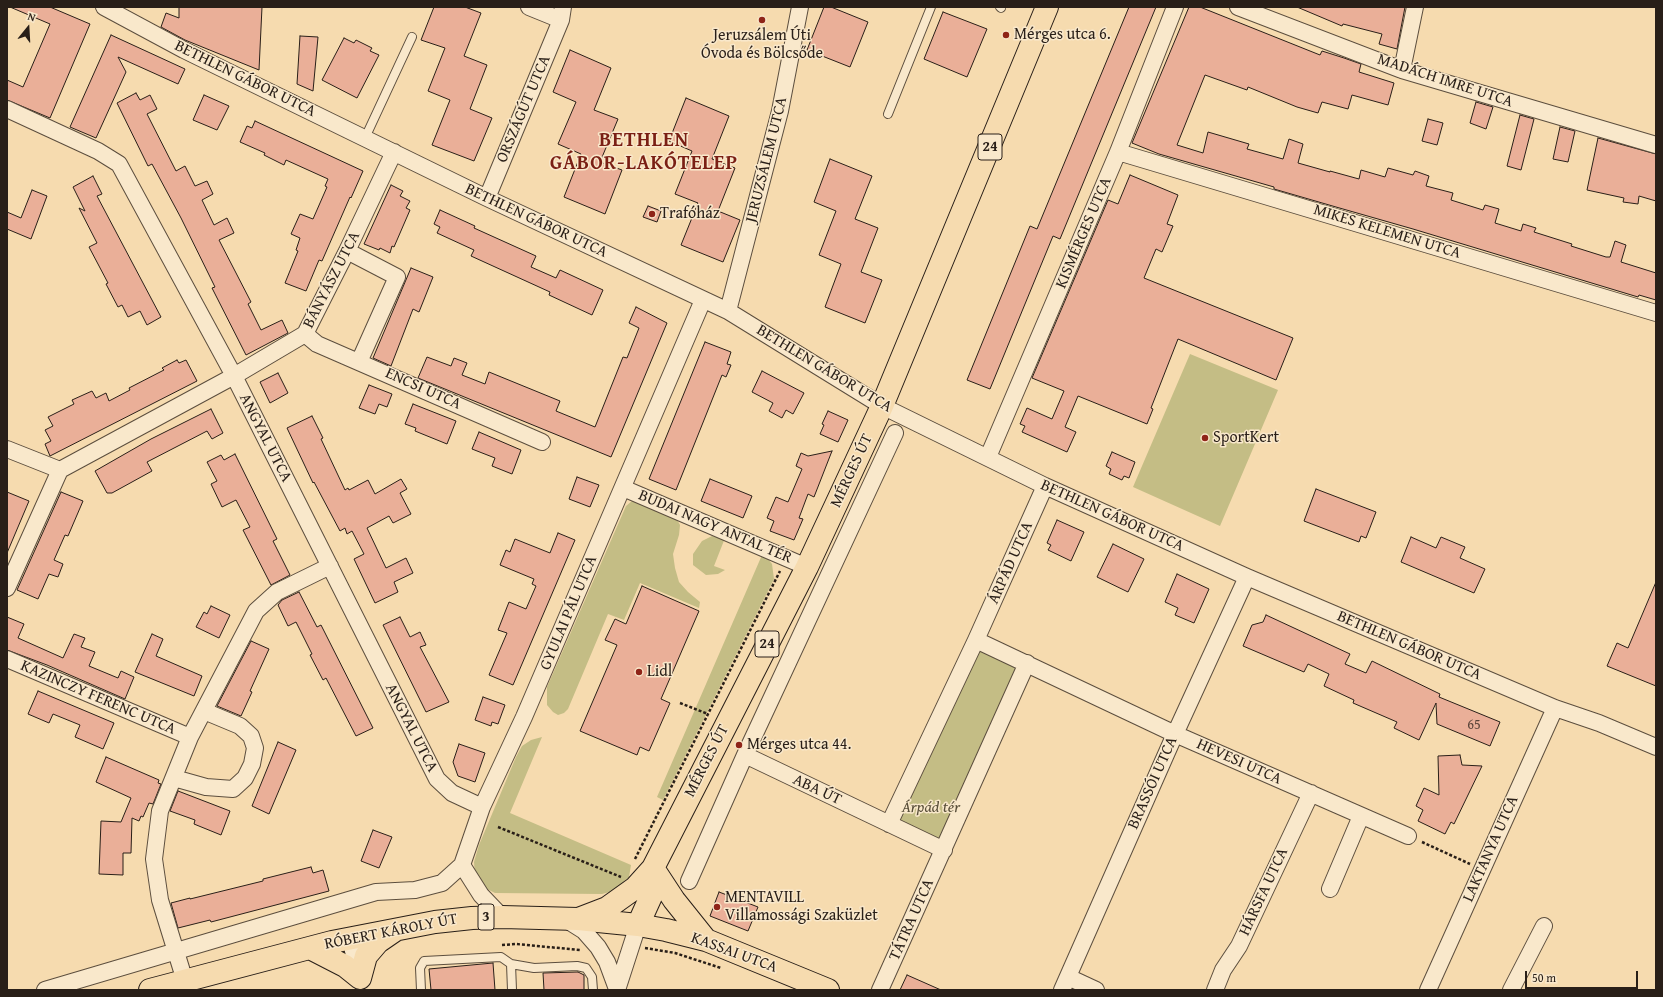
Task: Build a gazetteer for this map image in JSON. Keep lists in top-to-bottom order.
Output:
{
  "streets": {
    "main road": [
      "24",
      "MÉRGES ÚT",
      "3",
      "RÓBERT KÁROLY ÚT",
      "KASSAI UTCA"
    ],
    "street": [
      "BETHLEN GÁBOR UTCA",
      "MADÁCH IMRE UTCA",
      "ORSZÁGÚT UTCA",
      "JERUZSÁLEM UTCA",
      "MIKES KELEMEN UTCA",
      "KISMÉRGES UTCA",
      "BÁNYÁSZ UTCA",
      "ENCSI UTCA",
      "ANGYAL UTCA",
      "BUDAI NAGY ANTAL TÉR",
      "ÁRPÁD UTCA",
      "GYULAI PÁL UTCA",
      "KAZINCZY FERENC UTCA",
      "HEVESI UTCA",
      "BRASSÓI UTCA",
      "ABA ÚT",
      "LAKTANYA UTCA",
      "HÁRSFA UTCA",
      "TÁTRA UTCA"
    ]
  },
  "crossings": [
    ["BETHLEN GÁBOR UTCA", "ORSZÁGÚT UTCA"],
    ["BETHLEN GÁBOR UTCA", "JERUZSÁLEM UTCA"],
    ["BETHLEN GÁBOR UTCA", "KISMÉRGES UTCA"],
    ["BETHLEN GÁBOR UTCA", "BÁNYÁSZ UTCA"],
    ["BETHLEN GÁBOR UTCA", "MÉRGES ÚT"],
    ["BETHLEN GÁBOR UTCA", "ÁRPÁD UTCA"],
    ["BETHLEN GÁBOR UTCA", "GYULAI PÁL UTCA"],
    ["BETHLEN GÁBOR UTCA", "BRASSÓI UTCA"],
    ["BETHLEN GÁBOR UTCA", "LAKTANYA UTCA"],
    ["MIKES KELEMEN UTCA", "KISMÉRGES UTCA"],
    ["BÁNYÁSZ UTCA", "ENCSI UTCA"],
    ["BÁNYÁSZ UTCA", "ANGYAL UTCA"],
    ["ANGYAL UTCA", "GYULAI PÁL UTCA"],
    ["MÉRGES ÚT", "BUDAI NAGY ANTAL TÉR"],
    ["MÉRGES ÚT", "ABA ÚT"],
    ["MÉRGES ÚT", "RÓBERT KÁROLY ÚT"],
    ["MÉRGES ÚT", "KASSAI UTCA"],
    ["BUDAI NAGY ANTAL TÉR", "GYULAI PÁL UTCA"],
    ["HEVESI UTCA", "BRASSÓI UTCA"],
    ["HEVESI UTCA", "HÁRSFA UTCA"],
    ["RÓBERT KÁROLY ÚT", "KASSAI UTCA"]
  ],
  "districts": ["BETHLEN GÁBOR-LAKÓTELEP"],
  "parks": ["Árpád tér"],
  "places": [
    "Jeruzsálem Úti Óvoda és Bölcsőde",
    "Mérges utca 6.",
    "Trafóház",
    "SportKert",
    "Lidl",
    "Mérges utca 44.",
    "MENTAVILL Villamossági Szaküzlet"
  ],
  "house_numbers": ["65"],
  "scale_bar": "50 m",
  "north": "top"
}
